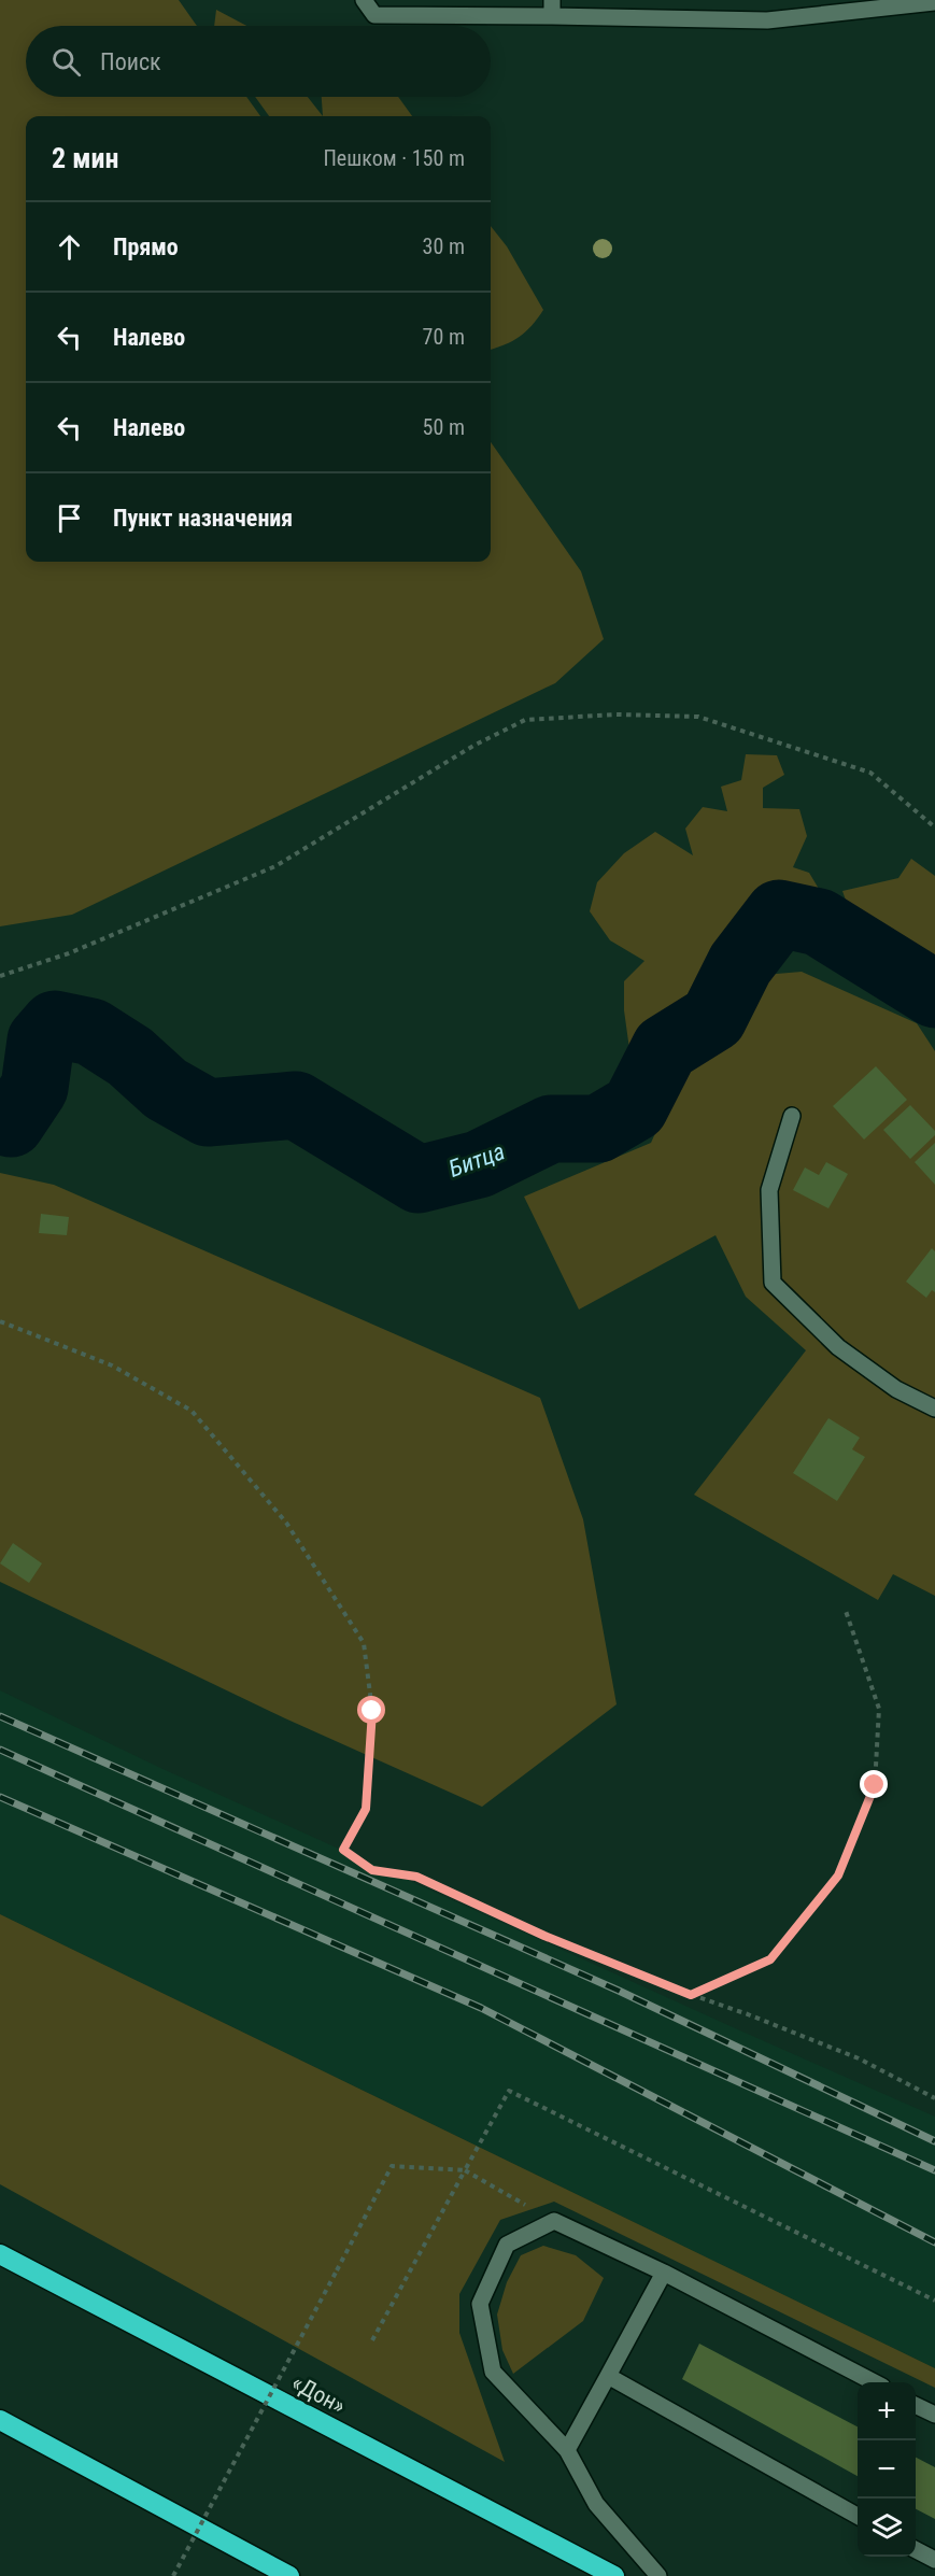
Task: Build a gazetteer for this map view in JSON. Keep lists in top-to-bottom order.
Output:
{
  "streets": {
    "highway": ["«Дон»"]
  },
  "water": ["Битца"],
  "page": {
    "search": "Поиск",
    "heading": ["2 мин", "Пешком · 150 m"],
    "list": [
      ["Прямо", "30 m"],
      ["Налево", "70 m"],
      ["Налево", "50 m"],
      "Пункт назначения"
    ],
    "map_buttons": ["+", "−"]
  }
}
